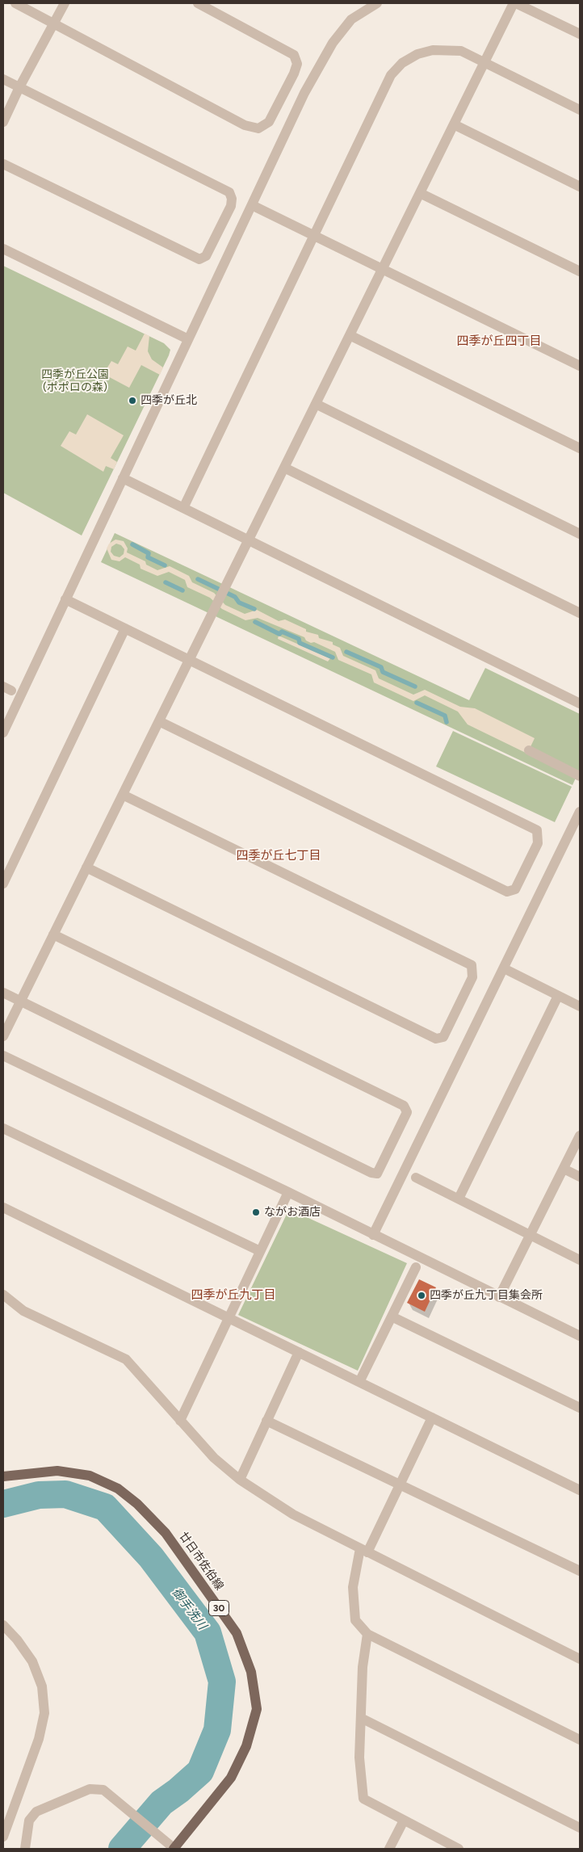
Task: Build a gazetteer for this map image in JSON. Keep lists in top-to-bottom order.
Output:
{
  "streets": {
    "main road": ["廿日市佐伯線", "30"]
  },
  "districts": ["四季が丘四丁目", "四季が丘七丁目", "四季が丘九丁目"],
  "water": ["御手洗川"],
  "parks": ["四季が丘公園 (ポポロの森)"],
  "places": ["四季が丘北", "ながお酒店", "四季が丘九丁目集会所"]
}
